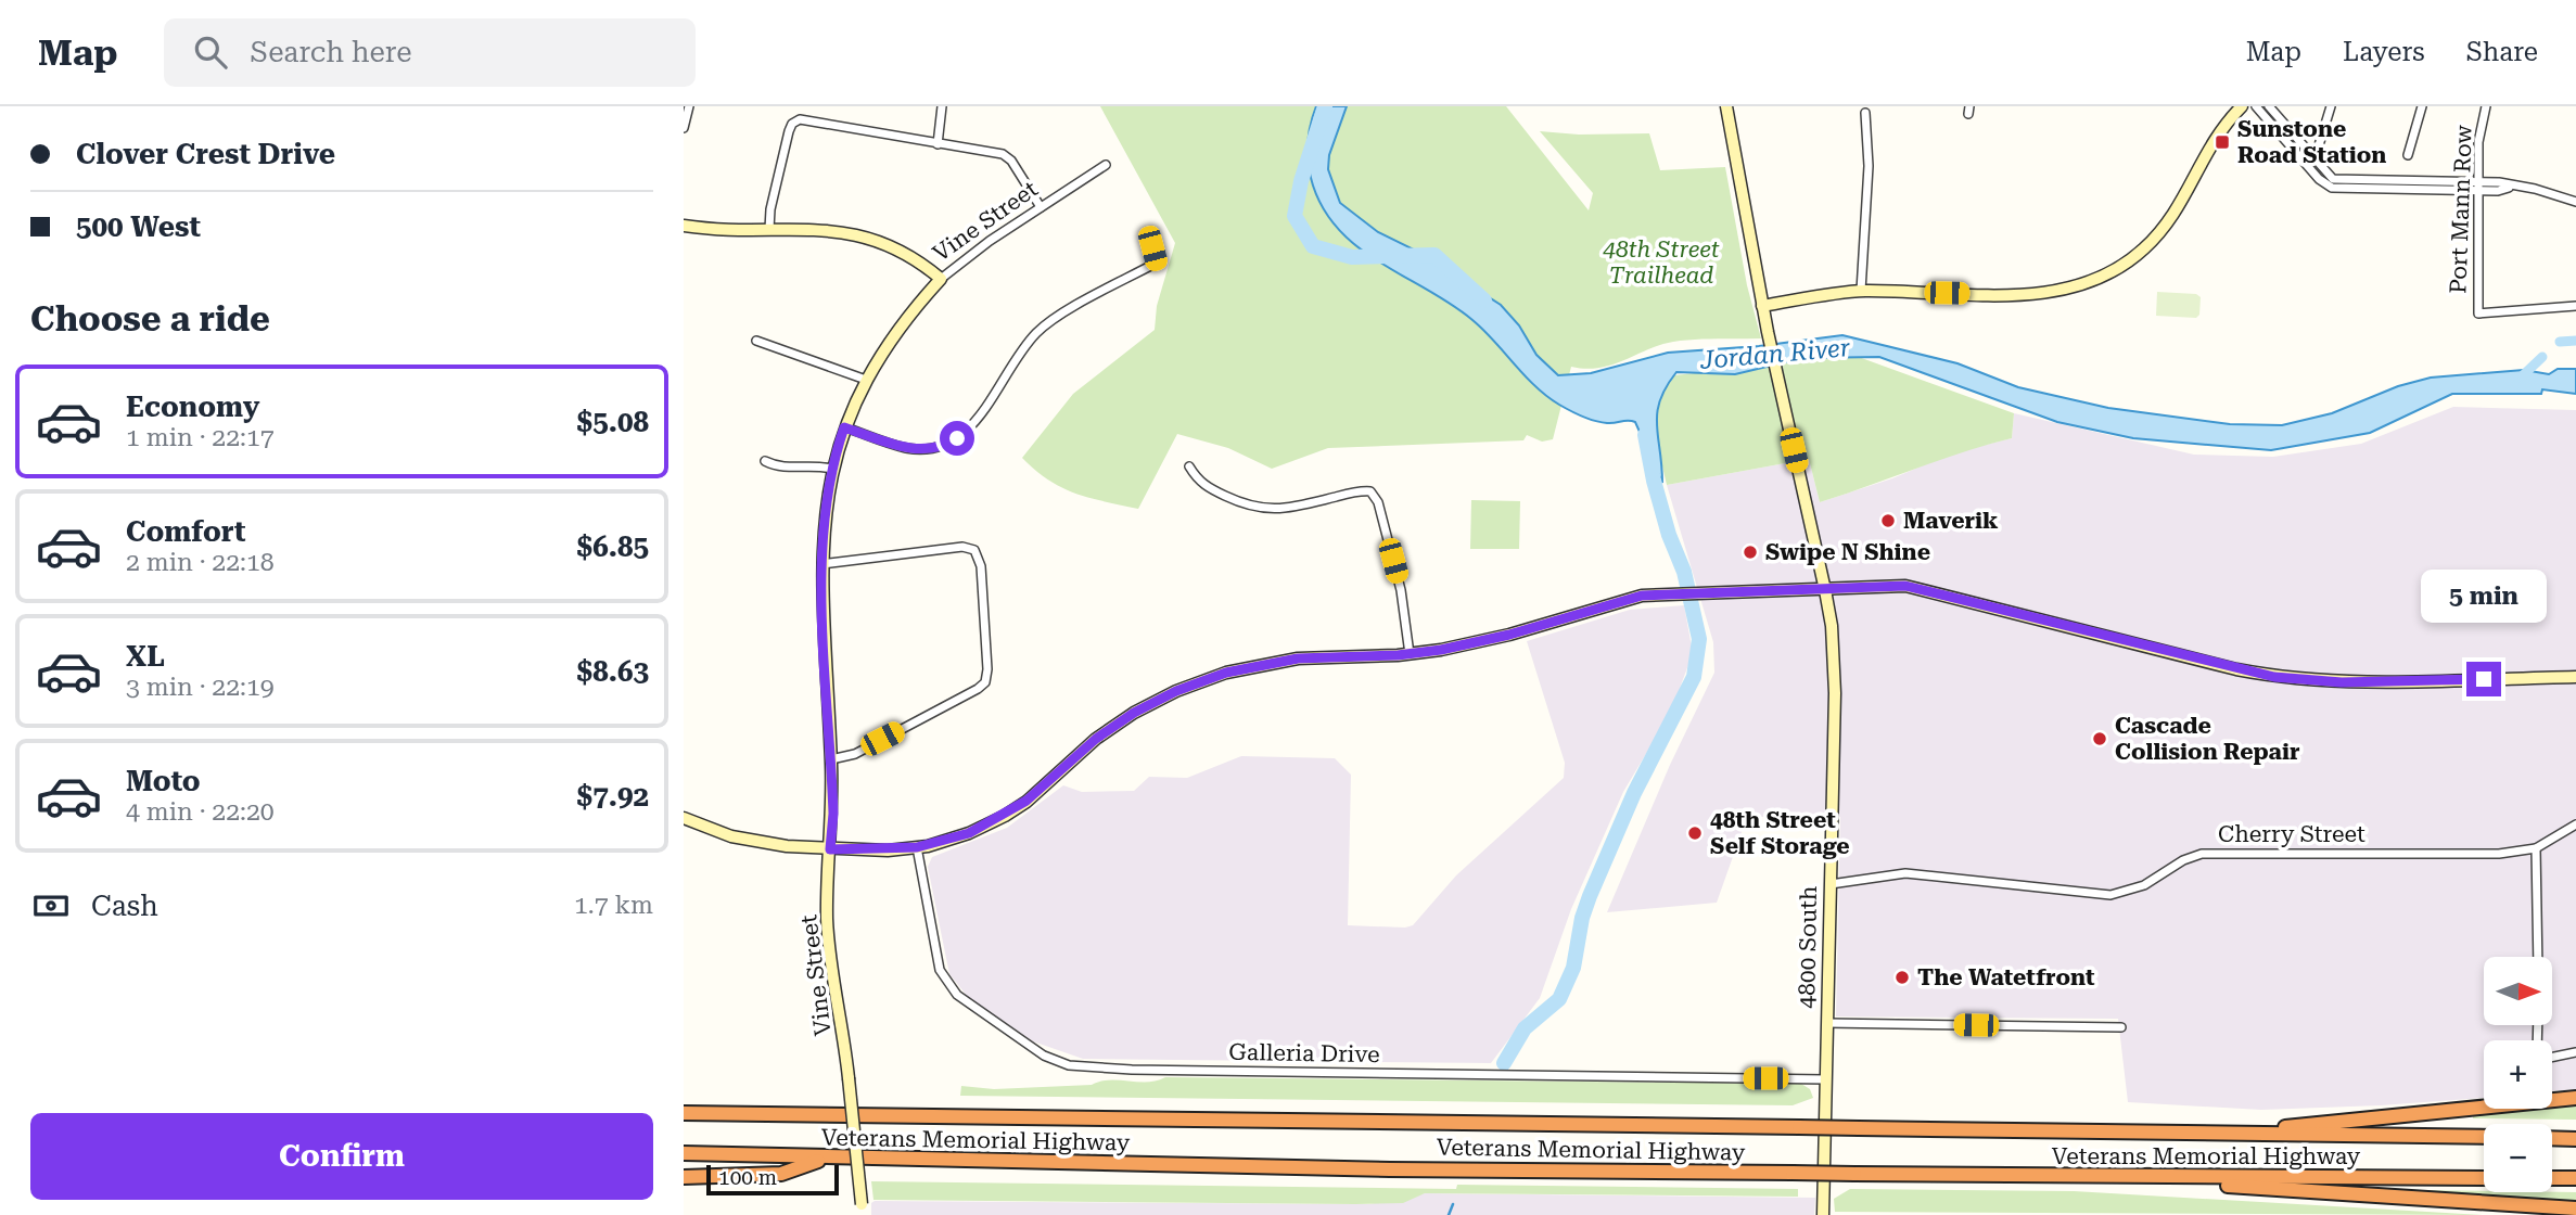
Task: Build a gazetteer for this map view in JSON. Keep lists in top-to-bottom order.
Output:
{
  "streets": {
    "highway": ["Veterans Memorial Highway"],
    "street": [
      "Port Mann Row",
      "Vine Street",
      "Cherry Street",
      "4800 South",
      "Galleria Drive"
    ]
  },
  "crossings": [
    ["Cherry Street", "4800 South"],
    ["4800 South", "Galleria Drive"]
  ],
  "water": ["Jordan River"],
  "parks": ["48th Street Trailhead"],
  "places": {
    "transit": ["Sunstone Road Station"],
    "other": [
      "Maverik",
      "Swipe N Shine",
      "Cascade Collision Repair",
      "48th Street Self Storage",
      "The Watetfront"
    ]
  },
  "scale_bar": "100 m",
  "north": "right",
  "page": {
    "header": "Map",
    "search": "Search here",
    "nav": ["Map", "Layers", "Share"],
    "banner": ["Clover Crest Drive", "500 West"],
    "heading": "Choose a ride",
    "list": [
      {
        "name": "Economy",
        "note": "1 min · 22:17",
        "value": "$5.08"
      },
      {
        "name": "Comfort",
        "note": "2 min · 22:18",
        "value": "$6.85"
      },
      {
        "name": "XL",
        "note": "3 min · 22:19",
        "value": "$8.63"
      },
      {
        "name": "Moto",
        "note": "4 min · 22:20",
        "value": "$7.92"
      }
    ],
    "bubble": "5 min",
    "pay": ["Cash", "1.7 km"],
    "map_buttons": ["+", "−"],
    "buttons": "Confirm",
    "scale": "100 m"
  }
}
